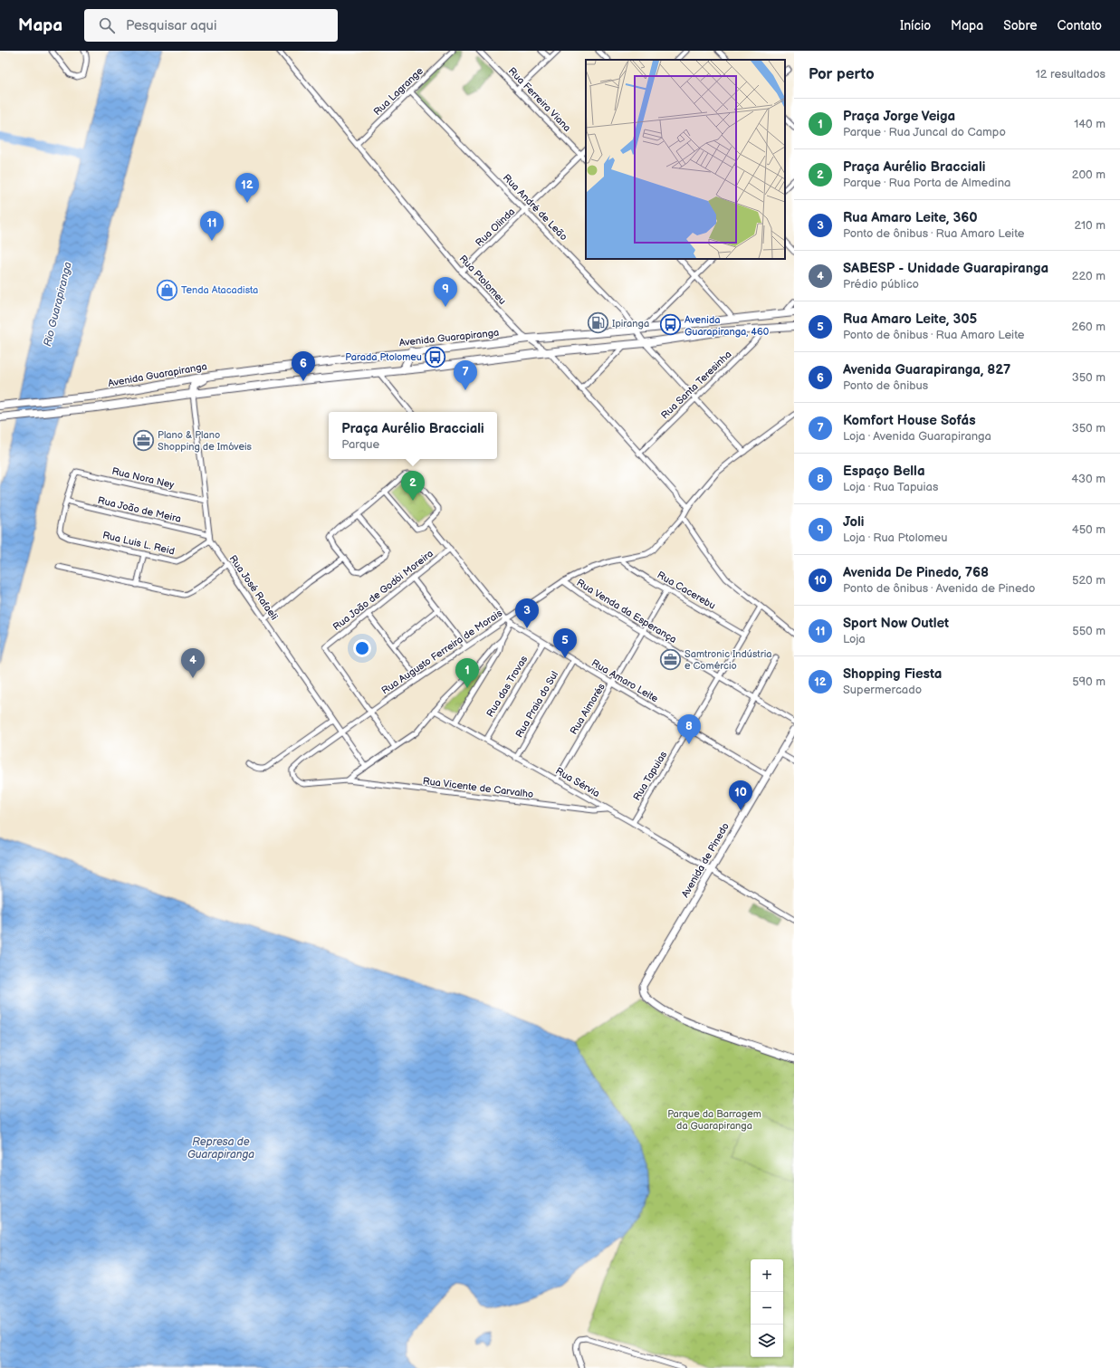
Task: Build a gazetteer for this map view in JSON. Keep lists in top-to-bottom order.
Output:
{
  "streets": {
    "main road": ["Avenida Guarapiranga"],
    "street": [
      "Rua Lagrange",
      "Rua Ferreira Viana",
      "Rua André de Leão",
      "Rua Olinda",
      "Rua Ptolomeu",
      "Rua Santa Teresinha",
      "Rua Nora Ney",
      "Rua João de Meira",
      "Rua Luis L. Reid",
      "Rua José Rafaeli",
      "Rua João de Godói Moreira",
      "Rua Cacerebu",
      "Rua Venda da Esperança",
      "Rua Augusto Ferreira de Morais",
      "Rua Amaro Leite",
      "Rua das Trovas",
      "Rua Praia do Sul",
      "Rua Aimorés",
      "Rua Tapuias",
      "Rua Sérvia",
      "Rua Vicente de Carvalho",
      "Avenida de Pinedo"
    ]
  },
  "crossings": [
    ["Rua Lagrange", "Rua André de Leão"],
    ["Rua Lagrange", "Rua Ptolomeu"],
    ["Rua Ferreira Viana", "Rua Olinda"],
    ["Rua André de Leão", "Rua Olinda"],
    ["Rua André de Leão", "Avenida Guarapiranga"],
    ["Rua André de Leão", "Rua Santa Teresinha"],
    ["Rua André de Leão", "Rua Augusto Ferreira de Morais"],
    ["Rua Olinda", "Rua Ptolomeu"],
    ["Rua Ptolomeu", "Avenida Guarapiranga"],
    ["Rua Ptolomeu", "Rua Santa Teresinha"],
    ["Rua Ptolomeu", "Rua Augusto Ferreira de Morais"],
    ["Rua Nora Ney", "Rua João de Meira"],
    ["Rua Nora Ney", "Rua Luis L. Reid"],
    ["Rua Nora Ney", "Rua José Rafaeli"],
    ["Rua João de Meira", "Rua Luis L. Reid"],
    ["Rua João de Meira", "Rua José Rafaeli"],
    ["Rua Luis L. Reid", "Rua José Rafaeli"],
    ["Rua José Rafaeli", "Rua Augusto Ferreira de Morais"],
    ["Rua João de Godói Moreira", "Rua Augusto Ferreira de Morais"],
    ["Rua João de Godói Moreira", "Rua Amaro Leite"],
    ["Rua Cacerebu", "Rua Augusto Ferreira de Morais"],
    ["Rua Cacerebu", "Rua Aimorés"],
    ["Rua Cacerebu", "Rua Tapuias"],
    ["Rua Venda da Esperança", "Rua Augusto Ferreira de Morais"],
    ["Rua Venda da Esperança", "Rua Aimorés"],
    ["Rua Venda da Esperança", "Rua Tapuias"],
    ["Rua Augusto Ferreira de Morais", "Rua Amaro Leite"],
    ["Rua Augusto Ferreira de Morais", "Rua Vicente de Carvalho"],
    ["Rua Amaro Leite", "Rua das Trovas"],
    ["Rua Amaro Leite", "Rua Praia do Sul"],
    ["Rua Amaro Leite", "Rua Aimorés"],
    ["Rua Amaro Leite", "Rua Tapuias"],
    ["Rua Amaro Leite", "Avenida de Pinedo"],
    ["Rua das Trovas", "Rua Sérvia"],
    ["Rua Praia do Sul", "Rua Sérvia"],
    ["Rua Aimorés", "Rua Sérvia"],
    ["Rua Tapuias", "Rua Sérvia"],
    ["Rua Sérvia", "Rua Vicente de Carvalho"],
    ["Rua Sérvia", "Avenida de Pinedo"]
  ],
  "water": ["Rio Guarapiranga", "Represa de Guarapiranga"],
  "parks": ["Parque da Barragem da Guarapiranga"],
  "places": {
    "shop": ["Tenda Atacadista"],
    "fuel station": ["Ipiranga"],
    "bus stop": ["Avenida Guarapiranga, 460", "Parada Ptolomeu"],
    "office": ["Plano & Plano Shopping de Imóveis", "Samtronic Indústria e Comércio"]
  },
  "page": {
    "header": "Mapa",
    "search": "Pesquisar aqui",
    "nav": [
      "Início",
      "Mapa",
      "Sobre",
      "Contato"
    ],
    "heading": ["Por perto", "12 resultados"],
    "list": [
      {
        "mark": "1",
        "name": "Praça Jorge Veiga",
        "note": "Parque · Rua Juncal do Campo",
        "value": "140 m"
      },
      {
        "mark": "2",
        "name": "Praça Aurélio Bracciali",
        "note": "Parque · Rua Porta de Almedina",
        "value": "200 m"
      },
      {
        "mark": "3",
        "name": "Rua Amaro Leite, 360",
        "note": "Ponto de ônibus · Rua Amaro Leite",
        "value": "210 m"
      },
      {
        "mark": "4",
        "name": "SABESP - Unidade Guarapiranga",
        "note": "Prédio público",
        "value": "220 m"
      },
      {
        "mark": "5",
        "name": "Rua Amaro Leite, 305",
        "note": "Ponto de ônibus · Rua Amaro Leite",
        "value": "260 m"
      },
      {
        "mark": "6",
        "name": "Avenida Guarapiranga, 827",
        "note": "Ponto de ônibus",
        "value": "350 m"
      },
      {
        "mark": "7",
        "name": "Komfort House Sofás",
        "note": "Loja · Avenida Guarapiranga",
        "value": "350 m"
      },
      {
        "mark": "8",
        "name": "Espaço Bella",
        "note": "Loja · Rua Tapuias",
        "value": "430 m"
      },
      {
        "mark": "9",
        "name": "Joli",
        "note": "Loja · Rua Ptolomeu",
        "value": "450 m"
      },
      {
        "mark": "10",
        "name": "Avenida De Pinedo, 768",
        "note": "Ponto de ônibus · Avenida de Pinedo",
        "value": "520 m"
      },
      {
        "mark": "11",
        "name": "Sport Now Outlet",
        "note": "Loja",
        "value": "550 m"
      },
      {
        "mark": "12",
        "name": "Shopping Fiesta",
        "note": "Supermercado",
        "value": "590 m"
      }
    ],
    "pins": [
      "12",
      "11",
      "9",
      "6",
      "7",
      "2",
      "3",
      "5",
      "4",
      "1",
      "8",
      "10"
    ],
    "popup": ["Praça Aurélio Bracciali", "Parque"],
    "map_buttons": ["+", "−"]
  }
}
